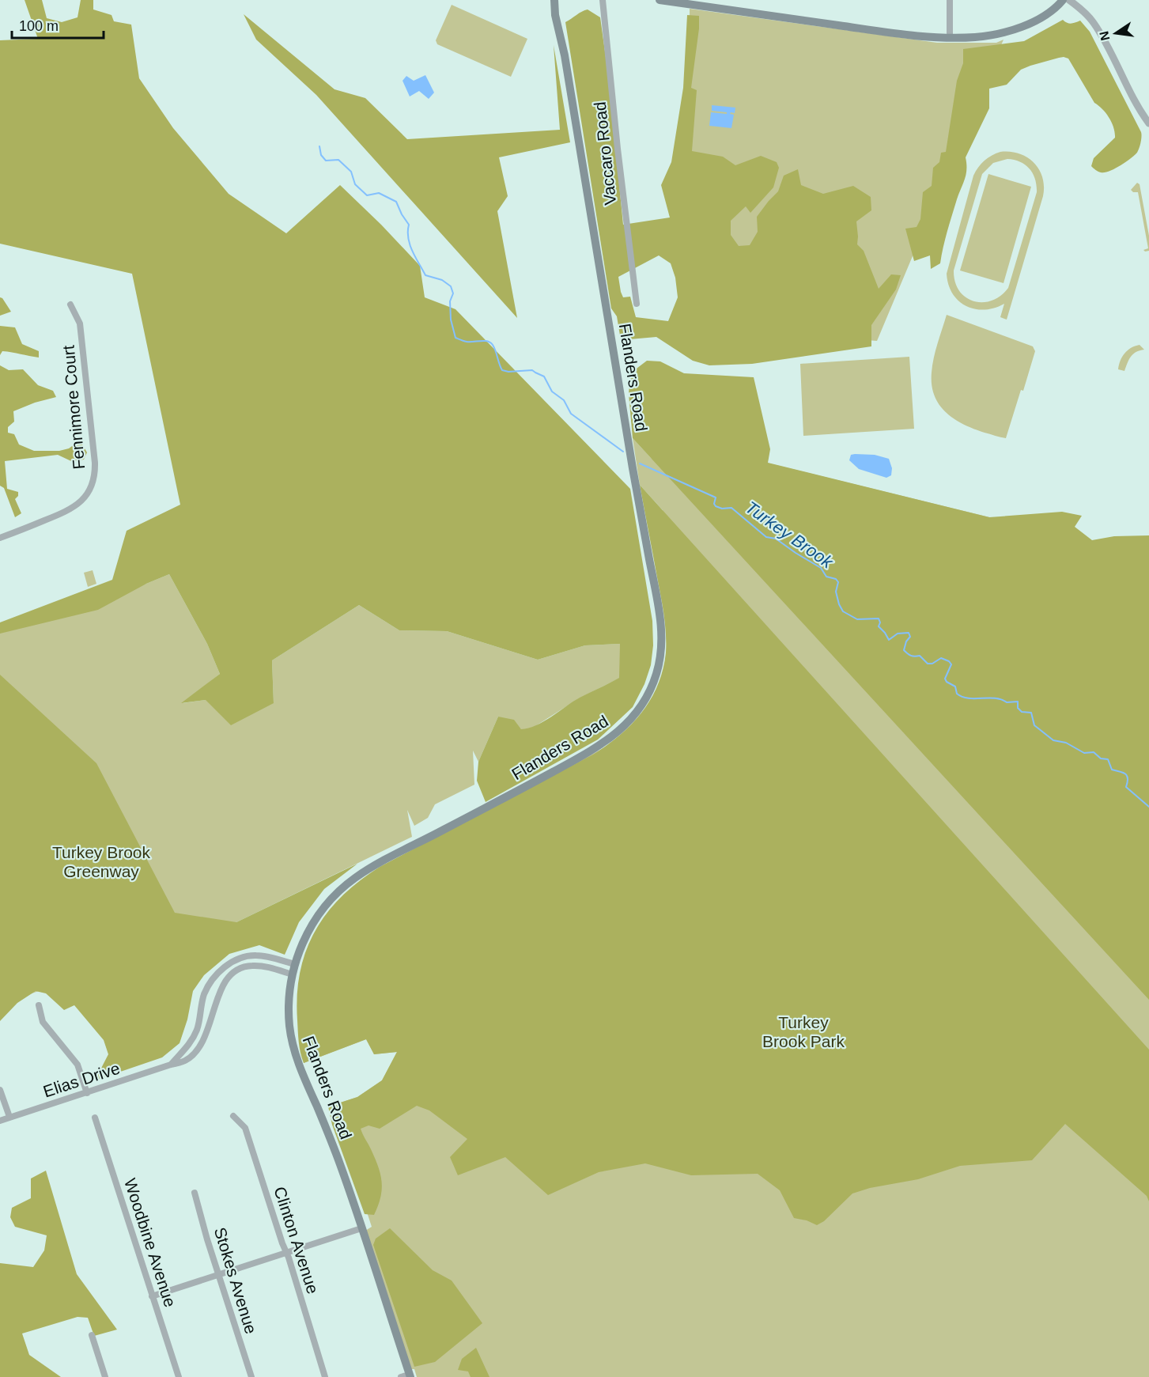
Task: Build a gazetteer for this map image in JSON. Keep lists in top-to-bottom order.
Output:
{
  "streets": {
    "main road": ["Flanders Road"],
    "street": [
      "Vaccaro Road",
      "Fennimore Court",
      "Elias Drive",
      "Clinton Avenue",
      "Woodbine Avenue",
      "Stokes Avenue"
    ]
  },
  "crossings": [
    ["Flanders Road", "Elias Drive"]
  ],
  "water": ["Turkey Brook"],
  "parks": ["Turkey Brook Greenway", "Turkey Brook Park"],
  "scale_bar": "100 m",
  "north": "left"
}
